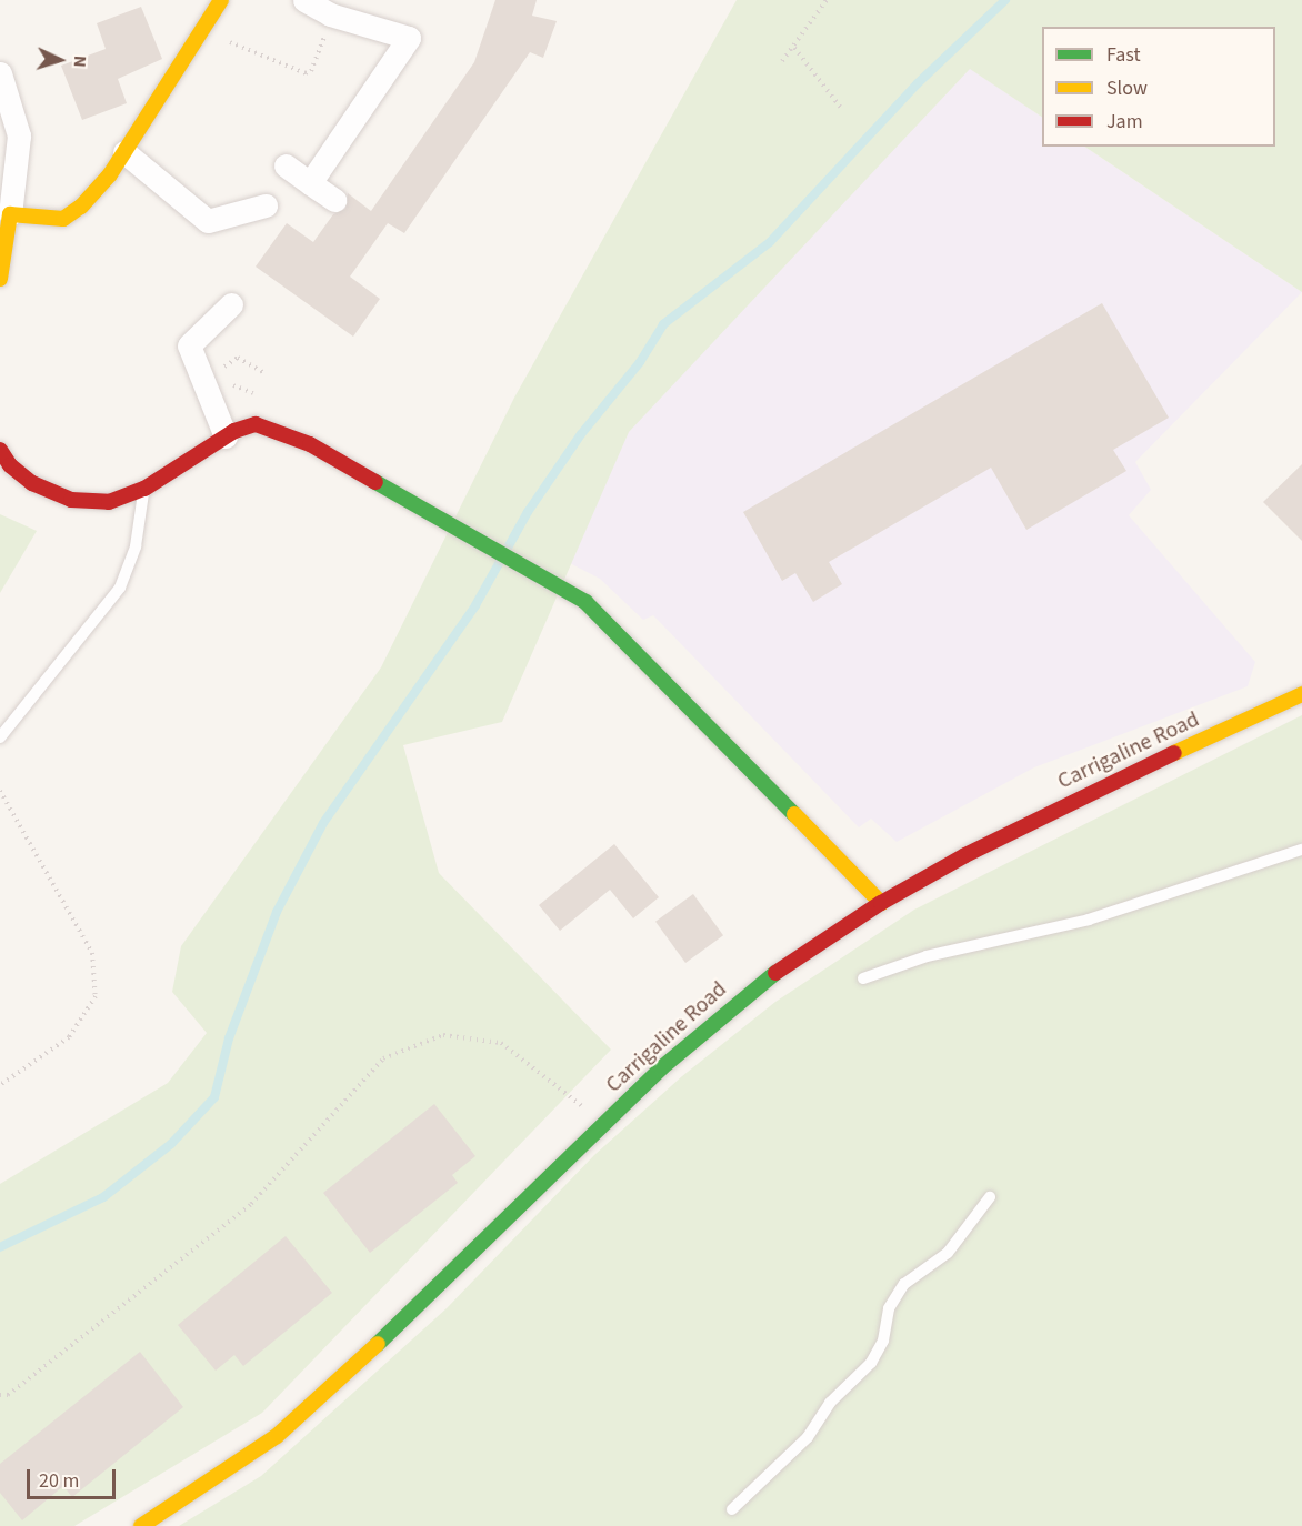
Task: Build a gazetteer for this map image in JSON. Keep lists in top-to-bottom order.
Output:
{
  "streets": {
    "street": ["Carrigaline Road"]
  },
  "legend": ["Fast", "Slow", "Jam"],
  "scale_bar": "20 m",
  "north": "right"
}
